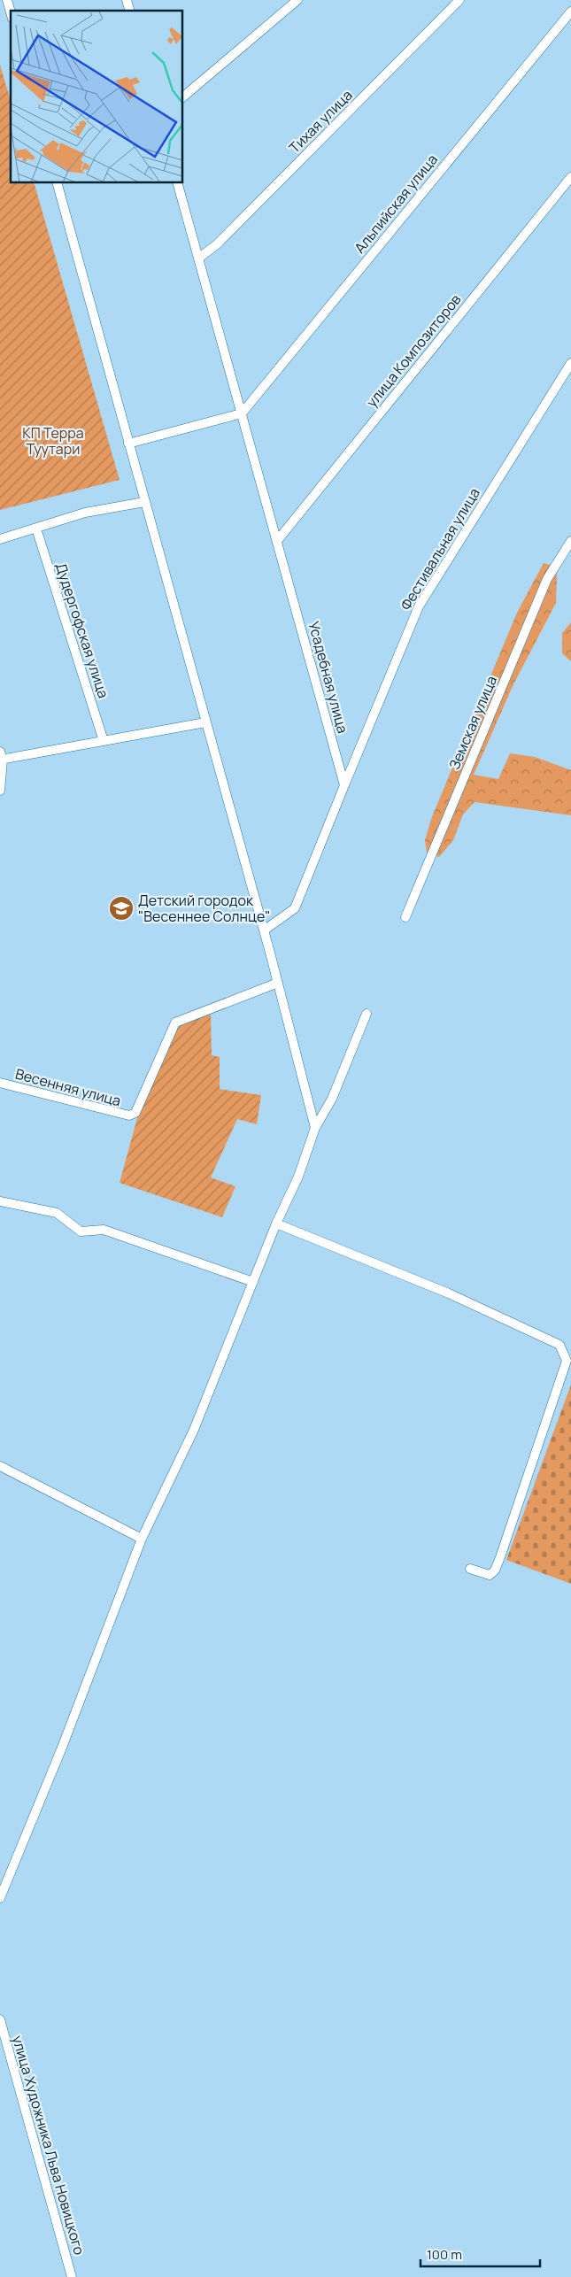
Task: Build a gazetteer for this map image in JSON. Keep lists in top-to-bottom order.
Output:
{
  "streets": {
    "street": [
      "Тихая улица",
      "Альпийская улица",
      "улица Композиторов",
      "Фестивальная улица",
      "Дудергофская улица",
      "Усадебная улица",
      "Земская улица",
      "Весенняя улица",
      "улица Художника Льва Новицкого"
    ]
  },
  "crossings": [
    ["Тихая улица", "Усадебная улица"],
    ["Альпийская улица", "Усадебная улица"],
    ["улица Композиторов", "Усадебная улица"],
    ["Фестивальная улица", "Усадебная улица"]
  ],
  "parks": ["КП Терра Туутари"],
  "places": {
    "school or university": ["Детский городок \"Весеннее Солнце\""]
  },
  "scale_bar": "100 m"
}
